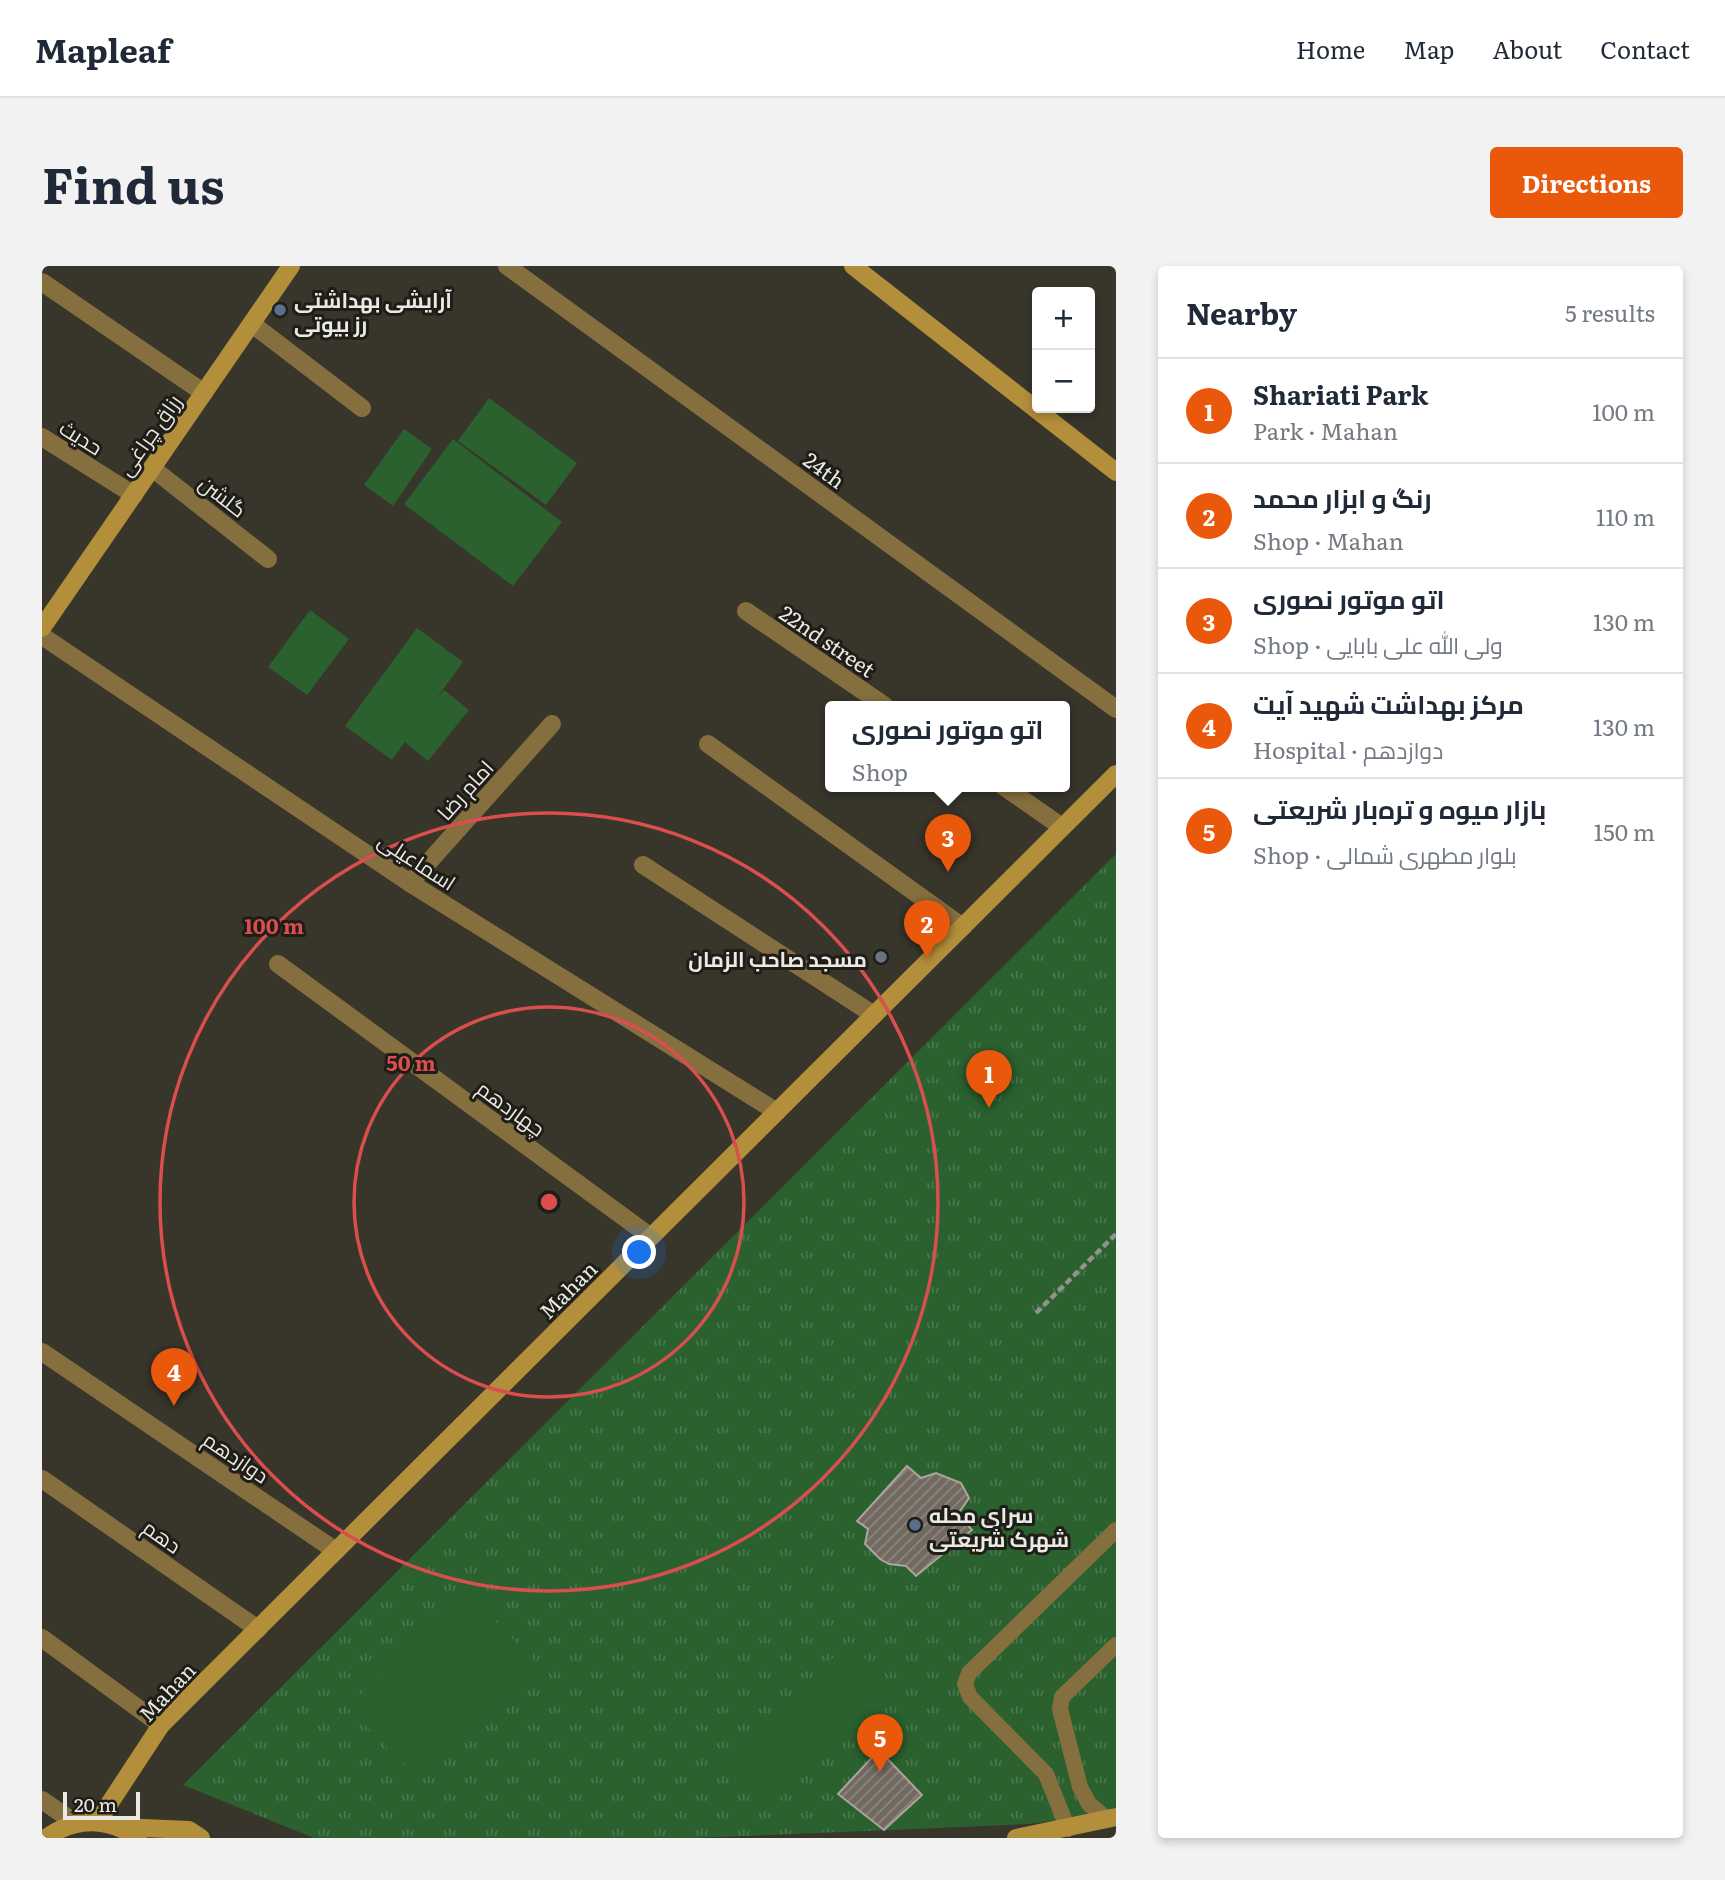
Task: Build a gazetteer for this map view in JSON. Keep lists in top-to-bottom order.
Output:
{
  "streets": {
    "main road": ["رزاق چراغی", "Mahan"],
    "street": [
      "حدیث",
      "24th",
      "گلشن",
      "22nd street",
      "امام رضا",
      "اسماعیلی",
      "چهاردهم",
      "دوازدهم",
      "دهم"
    ]
  },
  "crossings": [
    ["رزاق چراغی", "حدیث"],
    ["رزاق چراغی", "گلشن"],
    ["امام رضا", "اسماعیلی"],
    ["اسماعیلی", "Mahan"],
    ["چهاردهم", "Mahan"],
    ["Mahan", "دوازدهم"],
    ["Mahan", "دهم"]
  ],
  "places": ["آرایشی بهداشتی رز بیوتی", "مسجد صاحب الزمان", "سرای محله شهرک شریعتی"],
  "scale_bar": "20 m",
  "page": {
    "header": "Mapleaf",
    "nav": [
      "Home",
      "Map",
      "About",
      "Contact"
    ],
    "title": "Find us",
    "buttons": "Directions",
    "heading": ["Nearby", "5 results"],
    "map_buttons": ["+", "−"],
    "list": [
      {
        "mark": "1",
        "name": "Shariati Park",
        "note": "Park · Mahan",
        "value": "100 m"
      },
      {
        "mark": "2",
        "name": "رنگ و ابزار محمد",
        "note": "Shop · Mahan",
        "value": "110 m"
      },
      {
        "mark": "3",
        "name": "اتو موتور نصوری",
        "note": "Shop · ولی الله علی‌ بابایی",
        "value": "130 m"
      },
      {
        "mark": "4",
        "name": "مرکز بهداشت شهید آیت",
        "note": "Hospital · دوازدهم",
        "value": "130 m"
      },
      {
        "mark": "5",
        "name": "بازار میوه و تره‌بار شریعتی",
        "note": "Shop · بلوار مطهری شمالی",
        "value": "150 m"
      }
    ],
    "popup": ["اتو موتور نصوری", "Shop"],
    "pins": [
      "3",
      "2",
      "1",
      "4",
      "5"
    ],
    "scale": "20 m"
  },
  "rings": ["100 m", "50 m"]
}
